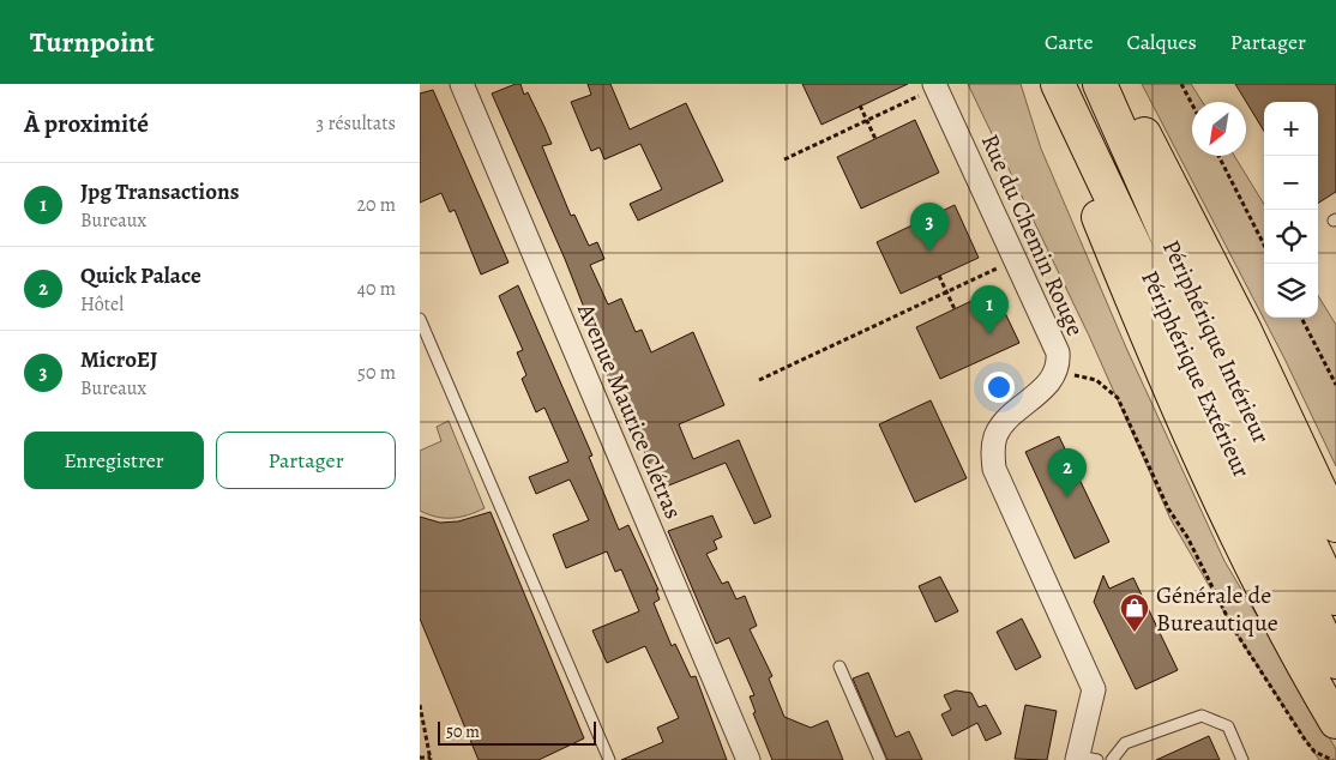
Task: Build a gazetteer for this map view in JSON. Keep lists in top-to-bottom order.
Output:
{
  "streets": {
    "highway": ["Périphérique Intérieur", "Périphérique Extérieur"],
    "street": ["Rue du Chemin Rouge", "Avenue Maurice Clétras"]
  },
  "places": {
    "shop": ["Générale de Bureautique"]
  },
  "scale_bar": "50 m",
  "north": "bottom left",
  "page": {
    "header": "Turnpoint",
    "nav": ["Carte", "Calques", "Partager"],
    "heading": ["À proximité", "3 résultats"],
    "map_buttons": ["+", "−"],
    "list": [
      {
        "mark": "1",
        "name": "Jpg Transactions",
        "note": "Bureaux",
        "value": "20 m"
      },
      {
        "mark": "2",
        "name": "Quick Palace",
        "note": "Hôtel",
        "value": "40 m"
      },
      {
        "mark": "3",
        "name": "MicroEJ",
        "note": "Bureaux",
        "value": "50 m"
      }
    ],
    "pins": ["3", "1", "2"],
    "buttons": ["Enregistrer", "Partager"],
    "scale": "50 m"
  }
}
